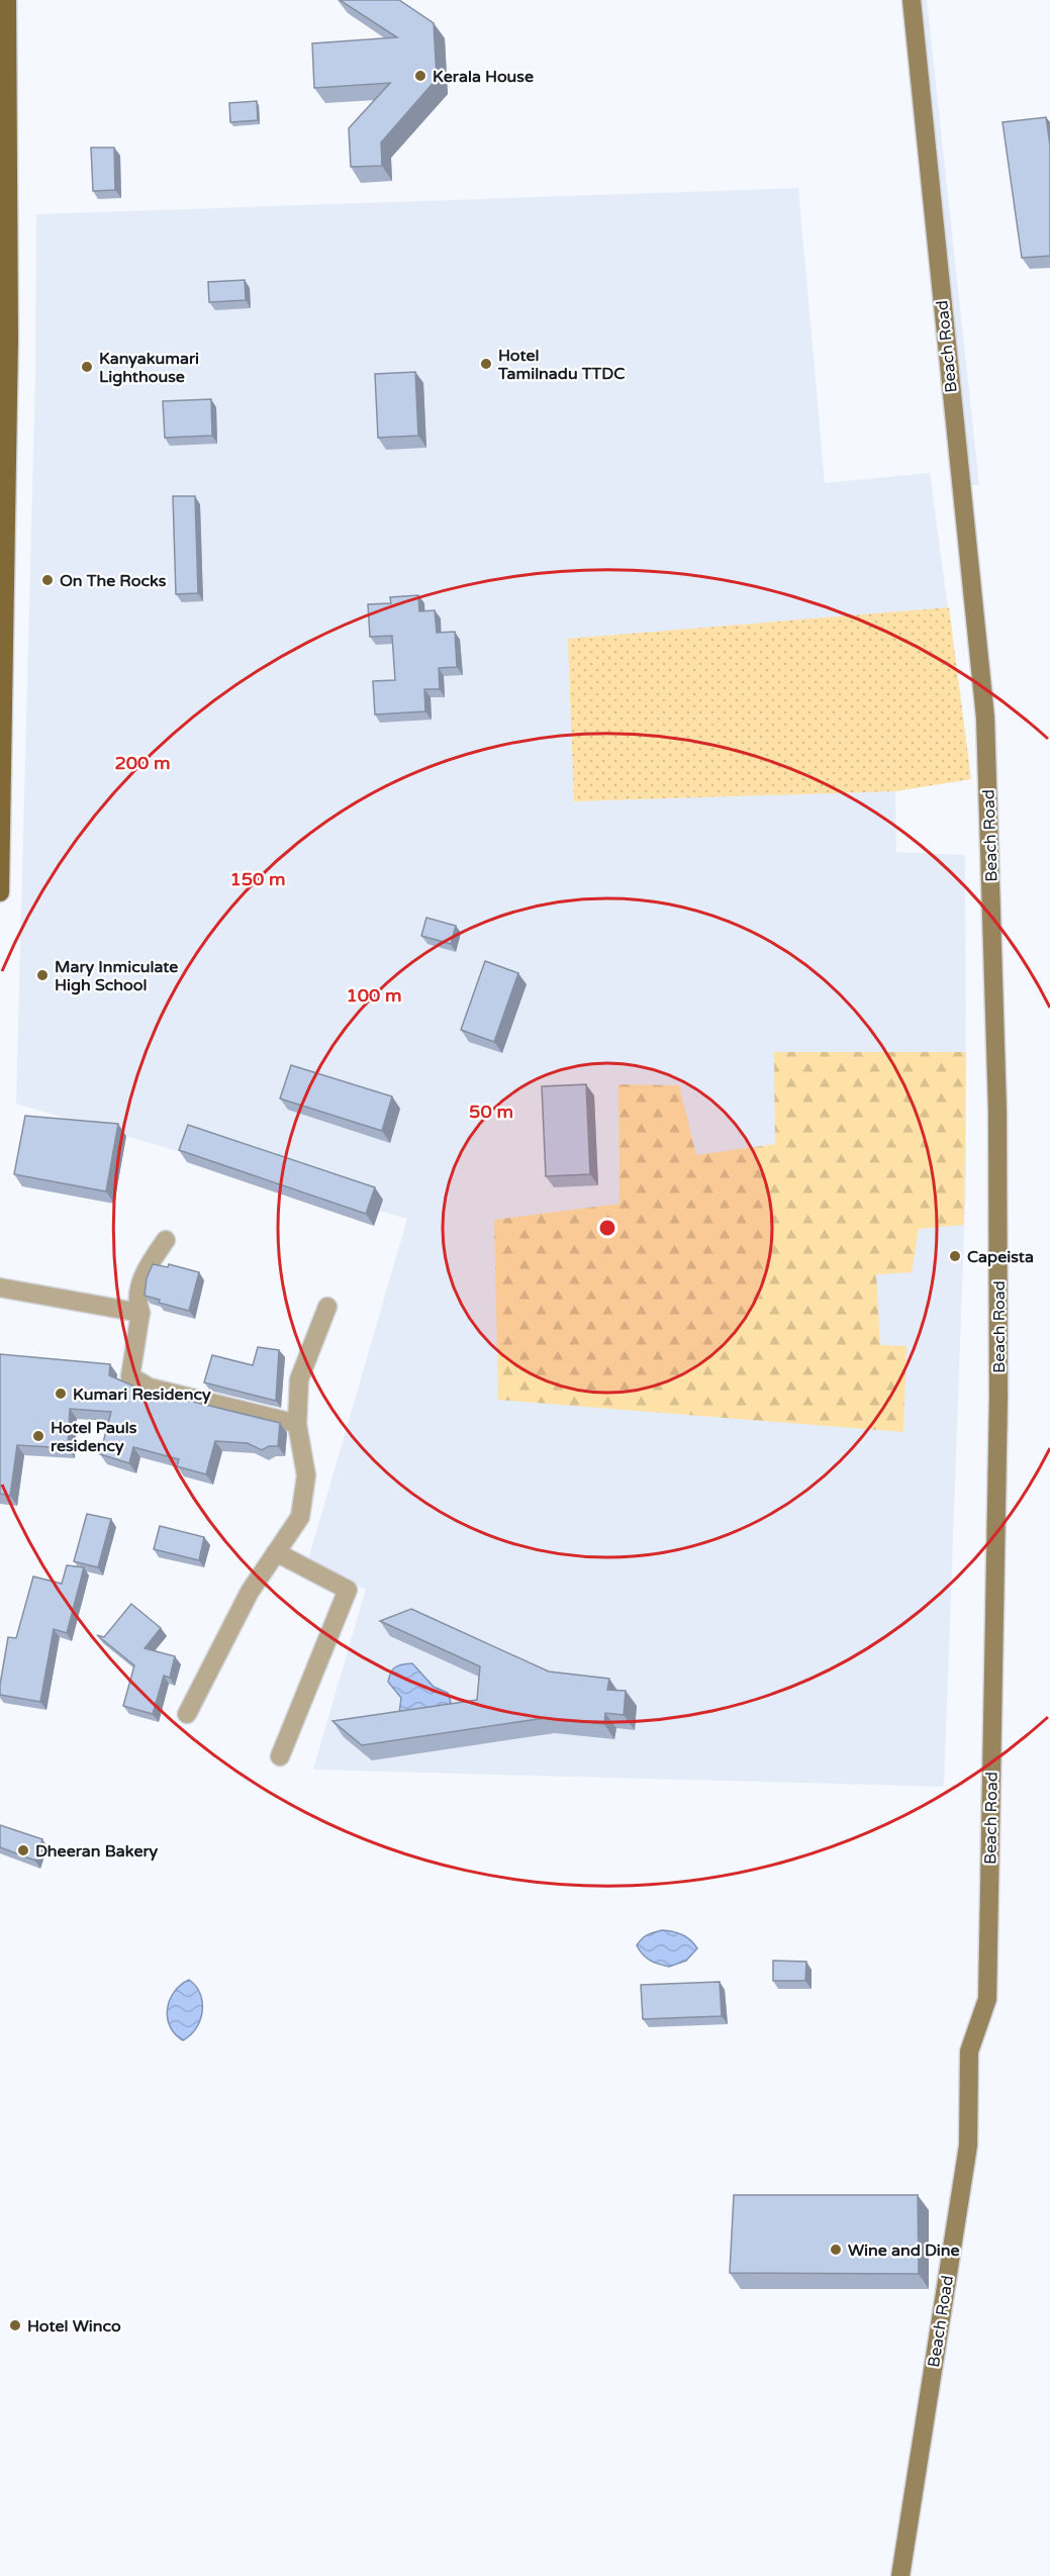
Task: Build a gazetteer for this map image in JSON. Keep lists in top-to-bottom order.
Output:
{
  "streets": {
    "street": ["Beach Road"]
  },
  "places": [
    "Kerala House",
    "Hotel Tamilnadu TTDC",
    "Kanyakumari Lighthouse",
    "On The Rocks",
    "Mary Inmiculate High School",
    "Capeista",
    "Kumari Residency",
    "Hotel Pauls residency",
    "Dheeran Bakery",
    "Wine and Dine",
    "Hotel Winco"
  ],
  "rings": [
    "200 m",
    "150 m",
    "100 m",
    "50 m"
  ]
}
